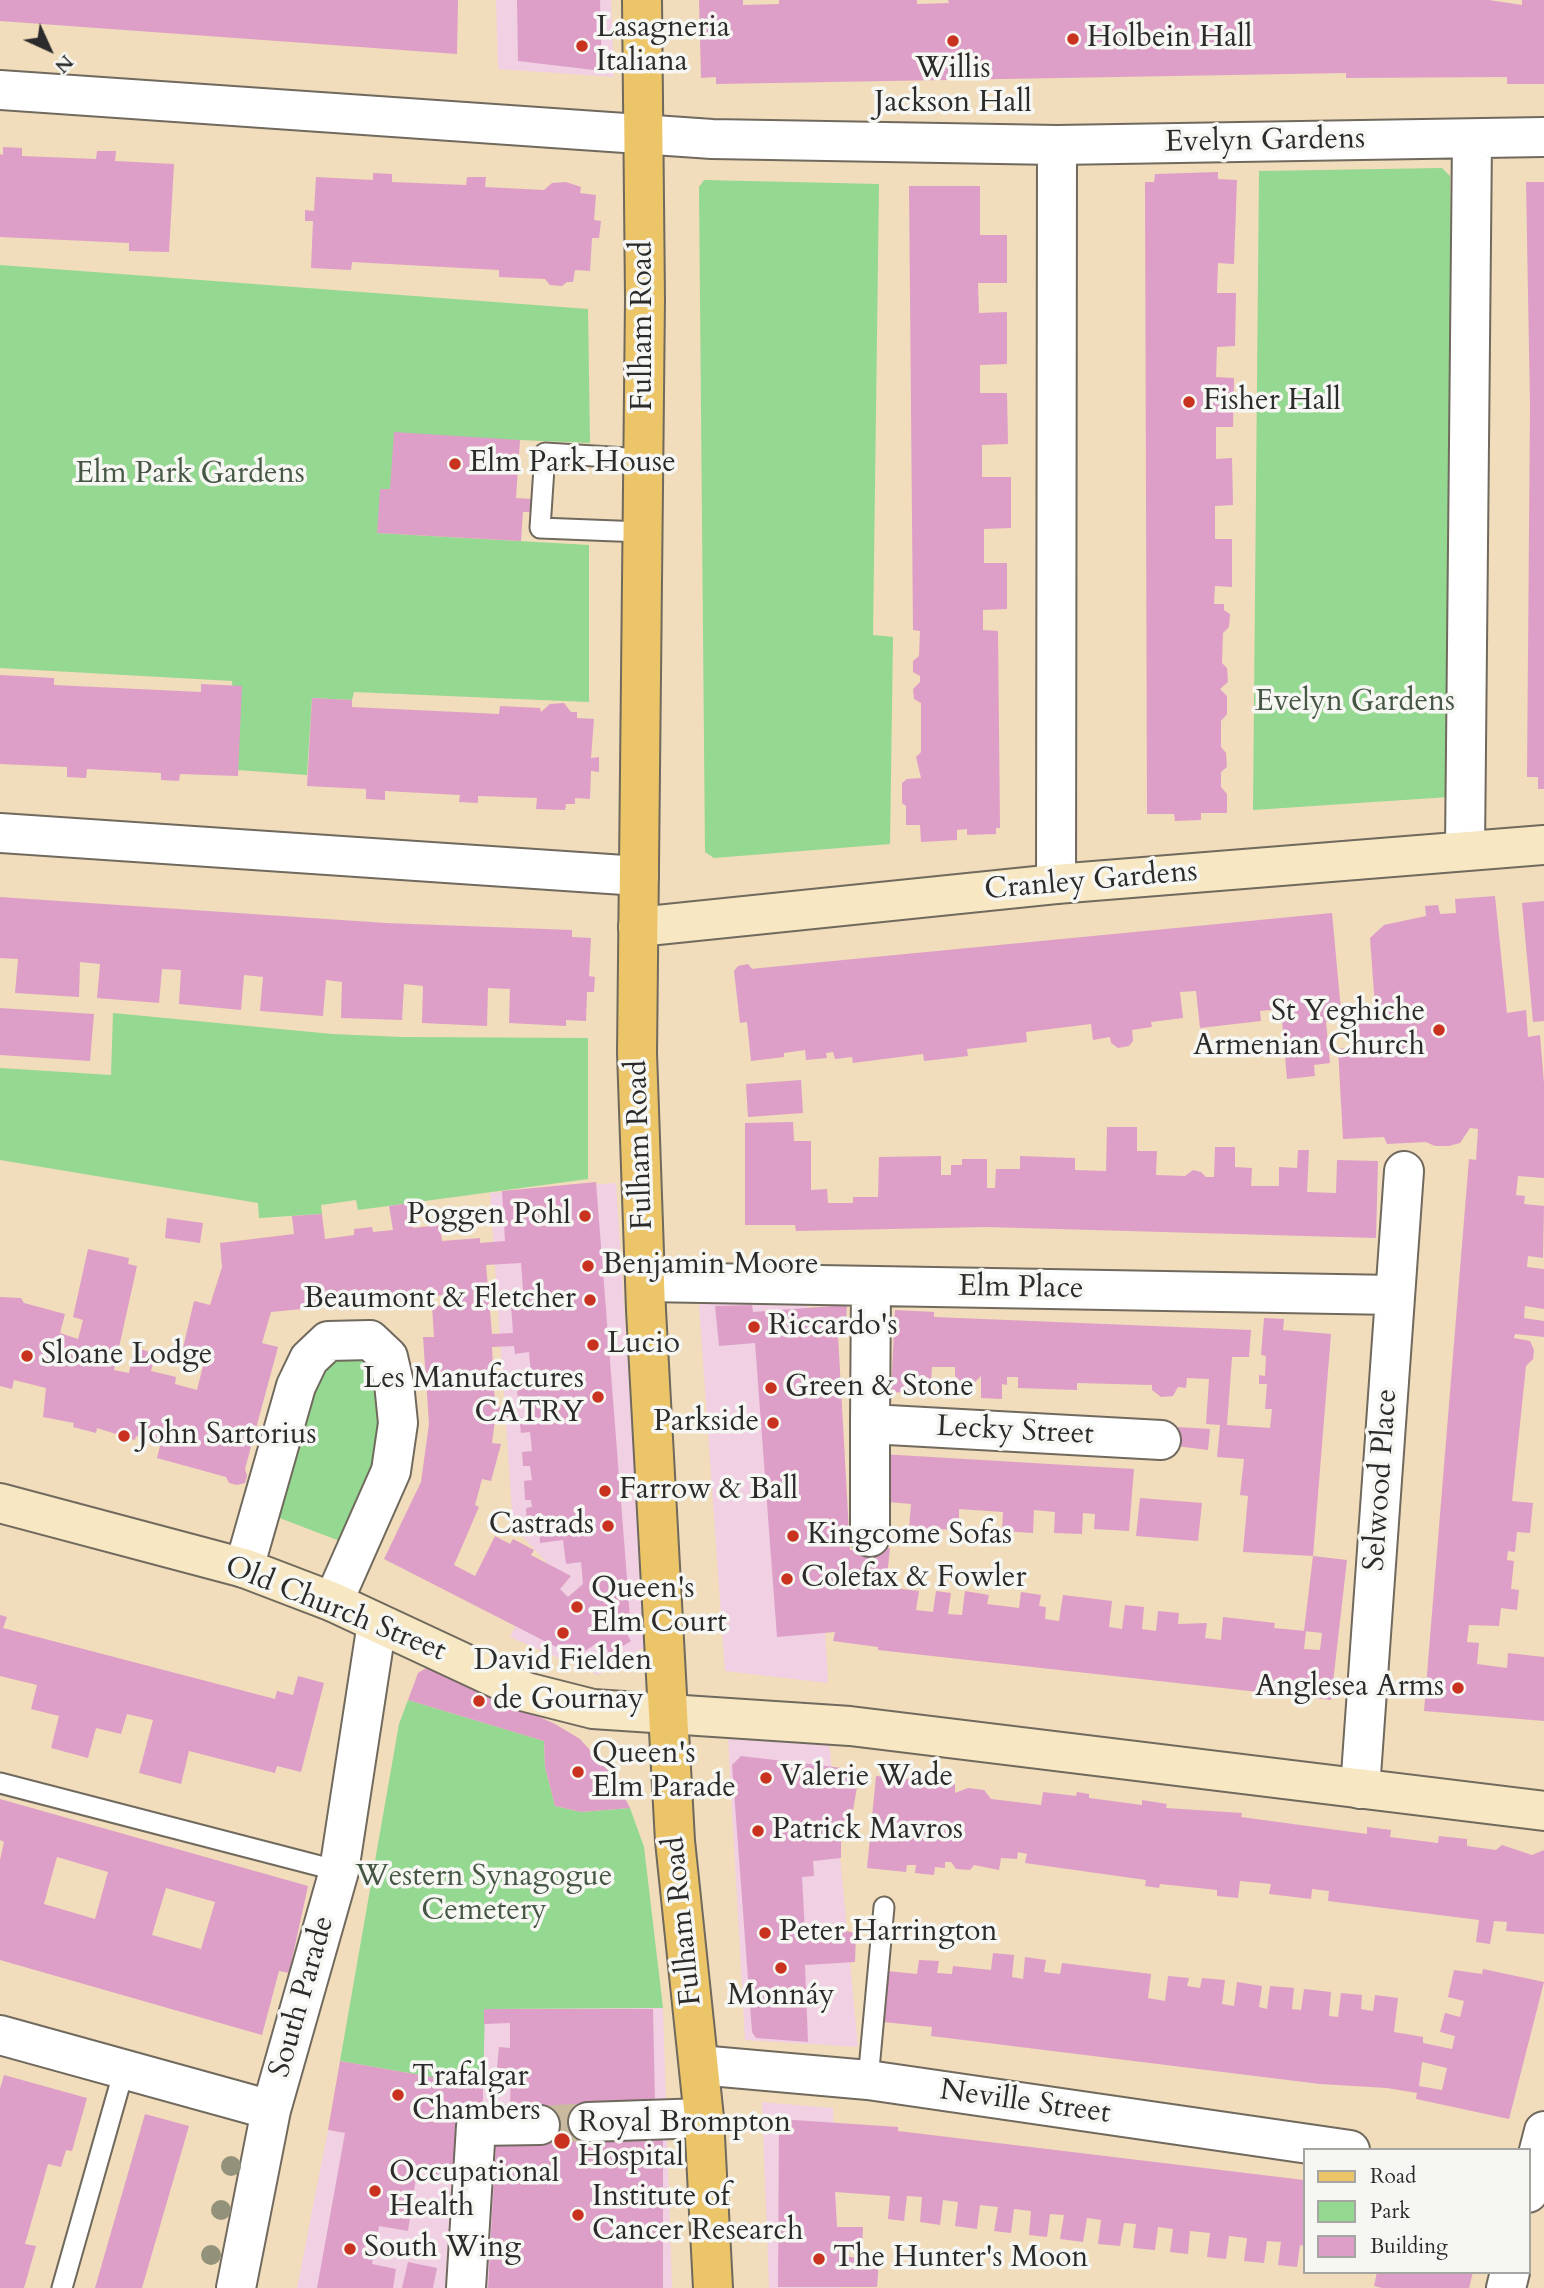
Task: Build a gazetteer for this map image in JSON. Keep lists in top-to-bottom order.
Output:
{
  "streets": {
    "main road": ["Fulham Road"],
    "street": [
      "Evelyn Gardens",
      "Cranley Gardens",
      "Elm Place",
      "Lecky Street",
      "Selwood Place",
      "Old Church Street",
      "South Parade",
      "Neville Street"
    ]
  },
  "crossings": [
    ["Evelyn Gardens", "Fulham Road"],
    ["Fulham Road", "Cranley Gardens"],
    ["Fulham Road", "Elm Place"],
    ["Fulham Road", "Old Church Street"],
    ["Fulham Road", "Neville Street"],
    ["Elm Place", "Selwood Place"],
    ["Selwood Place", "Old Church Street"],
    ["Old Church Street", "South Parade"]
  ],
  "parks": ["Elm Park Gardens", "Evelyn Gardens", "Western Synagogue Cemetery"],
  "places": [
    "Holbein Hall",
    "Willis Jackson Hall",
    "Lasagneria Italiana",
    "Fisher Hall",
    "Elm Park House",
    "St Yeghiche Armenian Church",
    "Poggen Pohl",
    "Benjamin Moore",
    "Beaumont & Fletcher",
    "Riccardo's",
    "Lucio",
    "Sloane Lodge",
    "Green & Stone",
    "Les Manufactures CATRY",
    "Parkside",
    "John Sartorius",
    "Farrow & Ball",
    "Castrads",
    "Kingcome Sofas",
    "Colefax & Fowler",
    "Queen's Elm Court",
    "David Fielden",
    "Anglesea Arms",
    "de Gournay",
    "Queen's Elm Parade",
    "Valerie Wade",
    "Patrick Mavros",
    "Peter Harrington",
    "Monnáy",
    "Trafalgar Chambers",
    "Royal Brompton Hospital",
    "Occupational Health",
    "Institute of Cancer Research",
    "South Wing",
    "The Hunter's Moon"
  ],
  "legend": ["Road", "Park", "Building"],
  "north": "bottom right"
}
